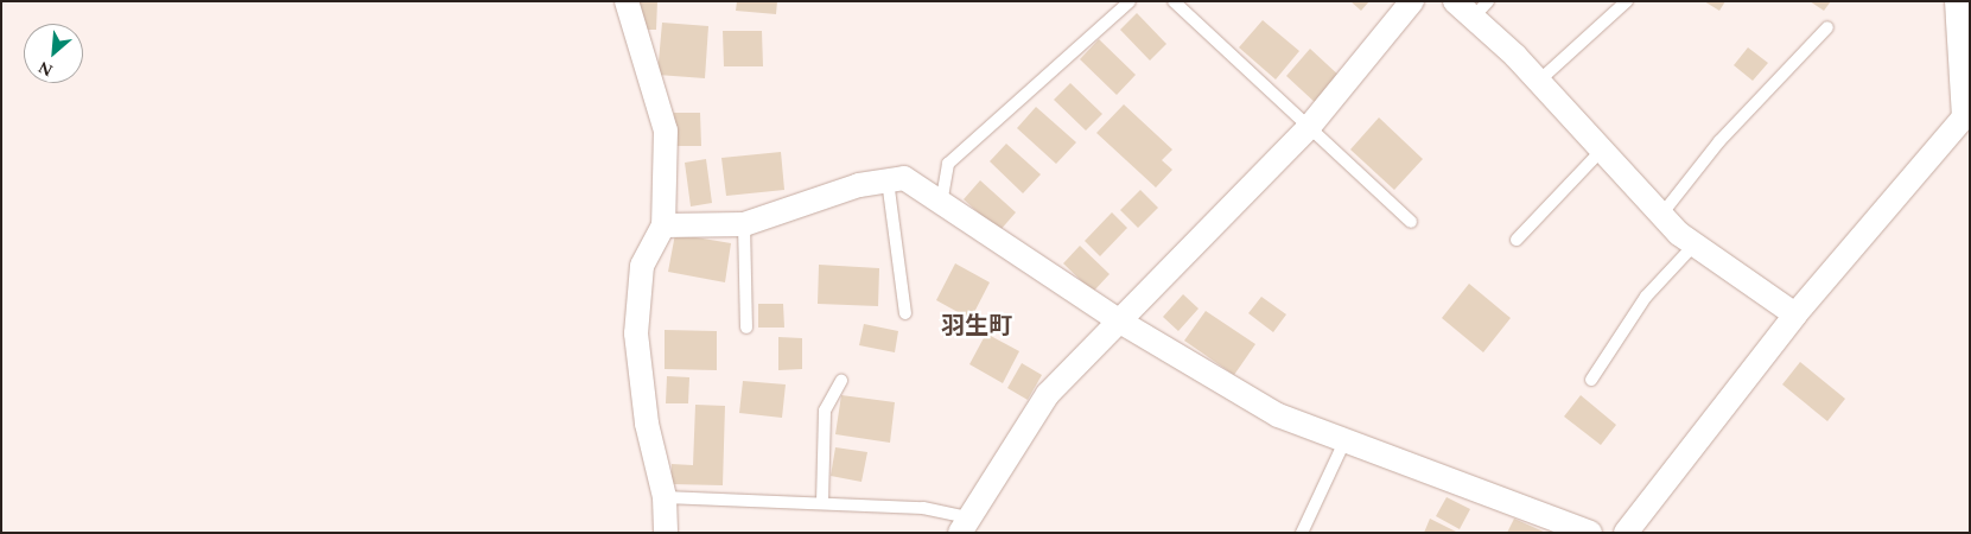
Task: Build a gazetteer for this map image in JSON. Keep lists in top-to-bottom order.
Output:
{
  "districts": ["羽生町"],
  "north": "bottom left"
}
